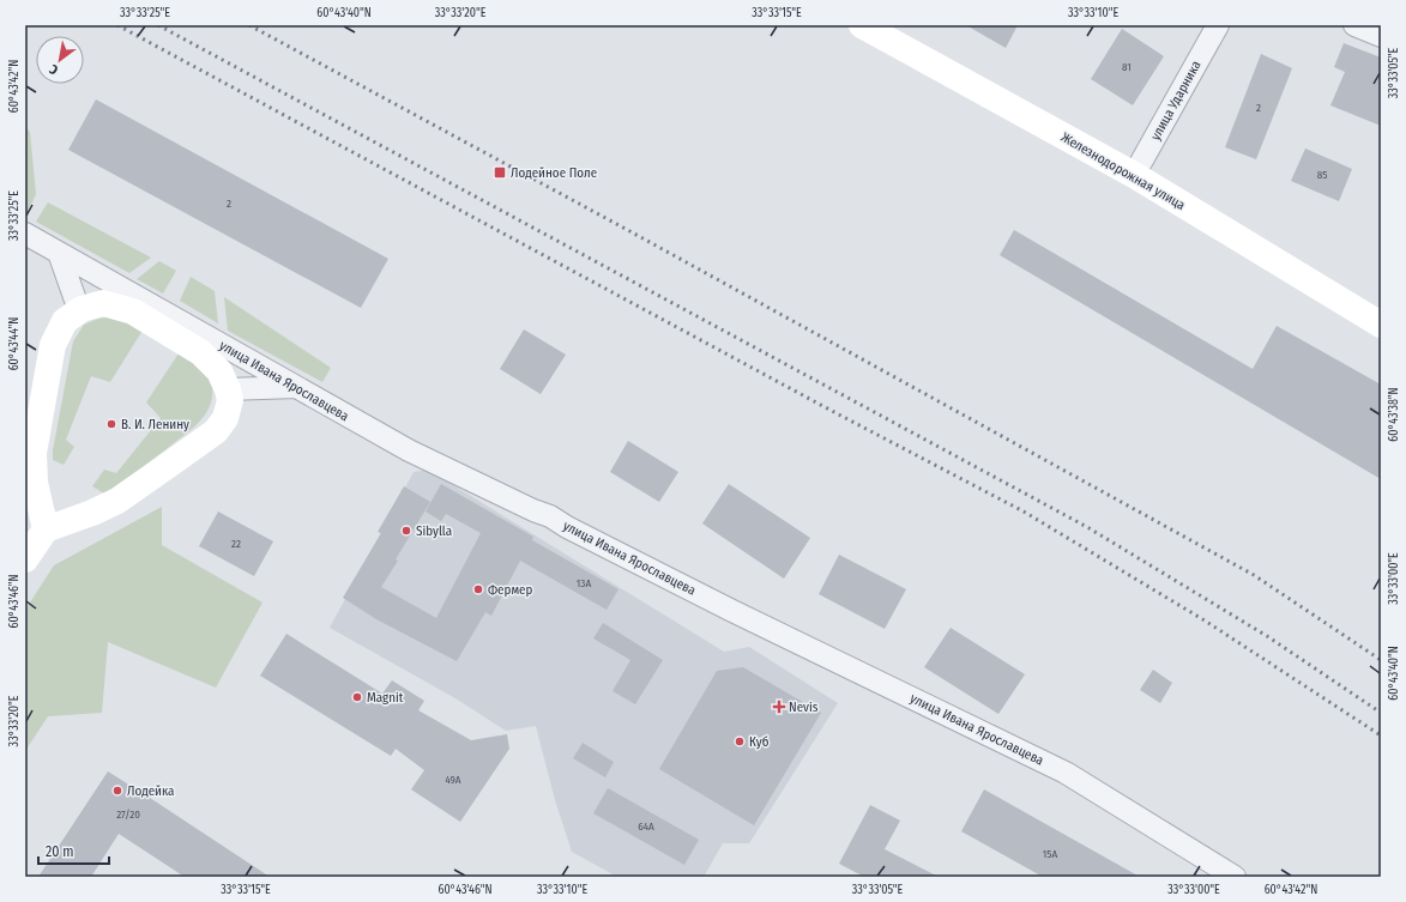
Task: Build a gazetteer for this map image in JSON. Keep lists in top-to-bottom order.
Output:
{
  "streets": {
    "street": ["улица Ударника", "Железнодорожная улица", "улица Ивана Ярославцева"]
  },
  "crossings": [
    ["улица Ударника", "Железнодорожная улица"]
  ],
  "places": {
    "transit": ["Лодейное Поле"],
    "other": [
      "В. И. Ленину",
      "Sibylla",
      "Фермер",
      "Magnit",
      "Куб",
      "Лодейка"
    ],
    "health": ["Nevis"]
  },
  "house_numbers": [
    "81",
    "2",
    "85",
    "2",
    "22",
    "13А",
    "49А",
    "27/20",
    "64А",
    "15А"
  ],
  "scale_bar": "20 m",
  "north": "bottom left",
  "coordinates": [
    "33°33'25\"E",
    "60°43'40\"N",
    "33°33'20\"E",
    "33°33'15\"E",
    "33°33'10\"E",
    "33°33'05\"E",
    "60°43'42\"N",
    "60°43'44\"N",
    "60°43'38\"N",
    "33°33'00\"E",
    "60°43'46\"N"
  ]
}
